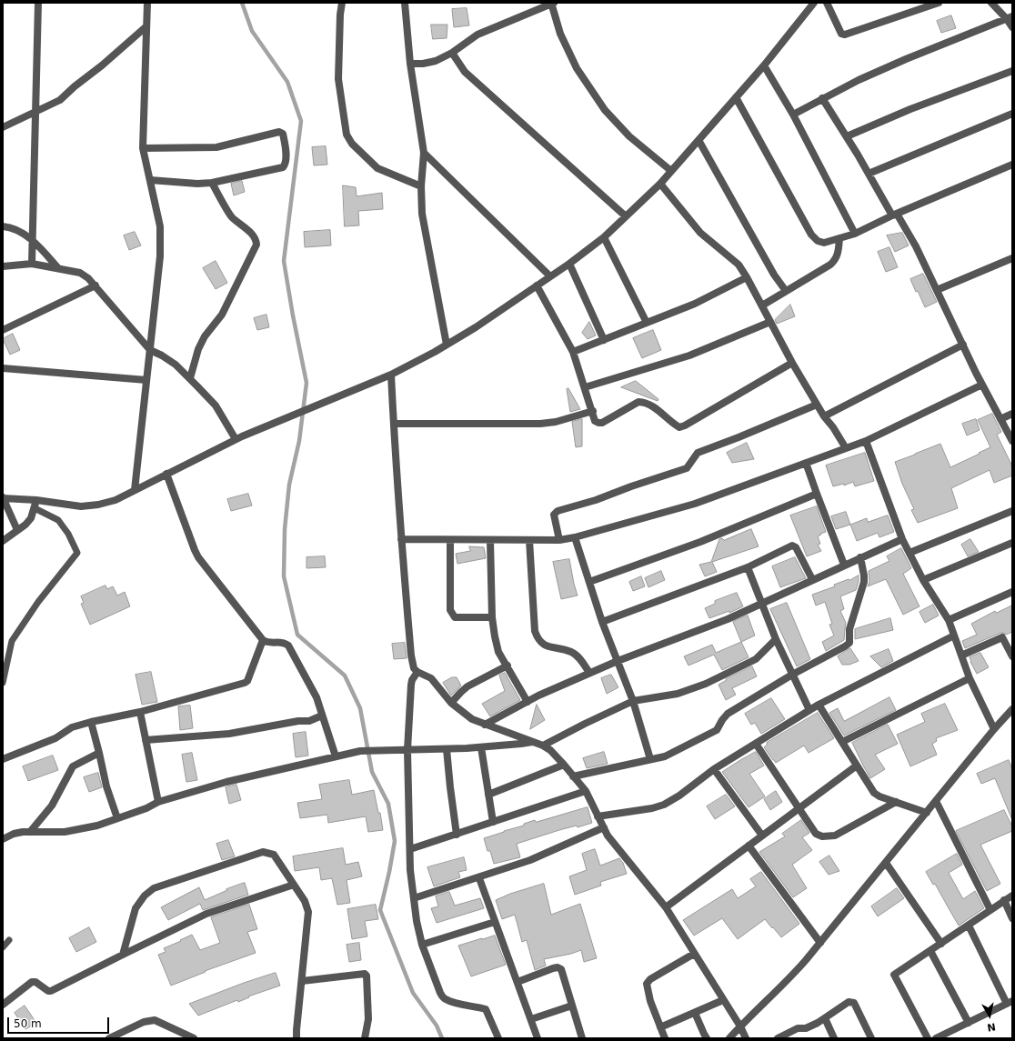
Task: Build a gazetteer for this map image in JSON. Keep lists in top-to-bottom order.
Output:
{
  "scale_bar": "50 m",
  "north": "bottom"
}
